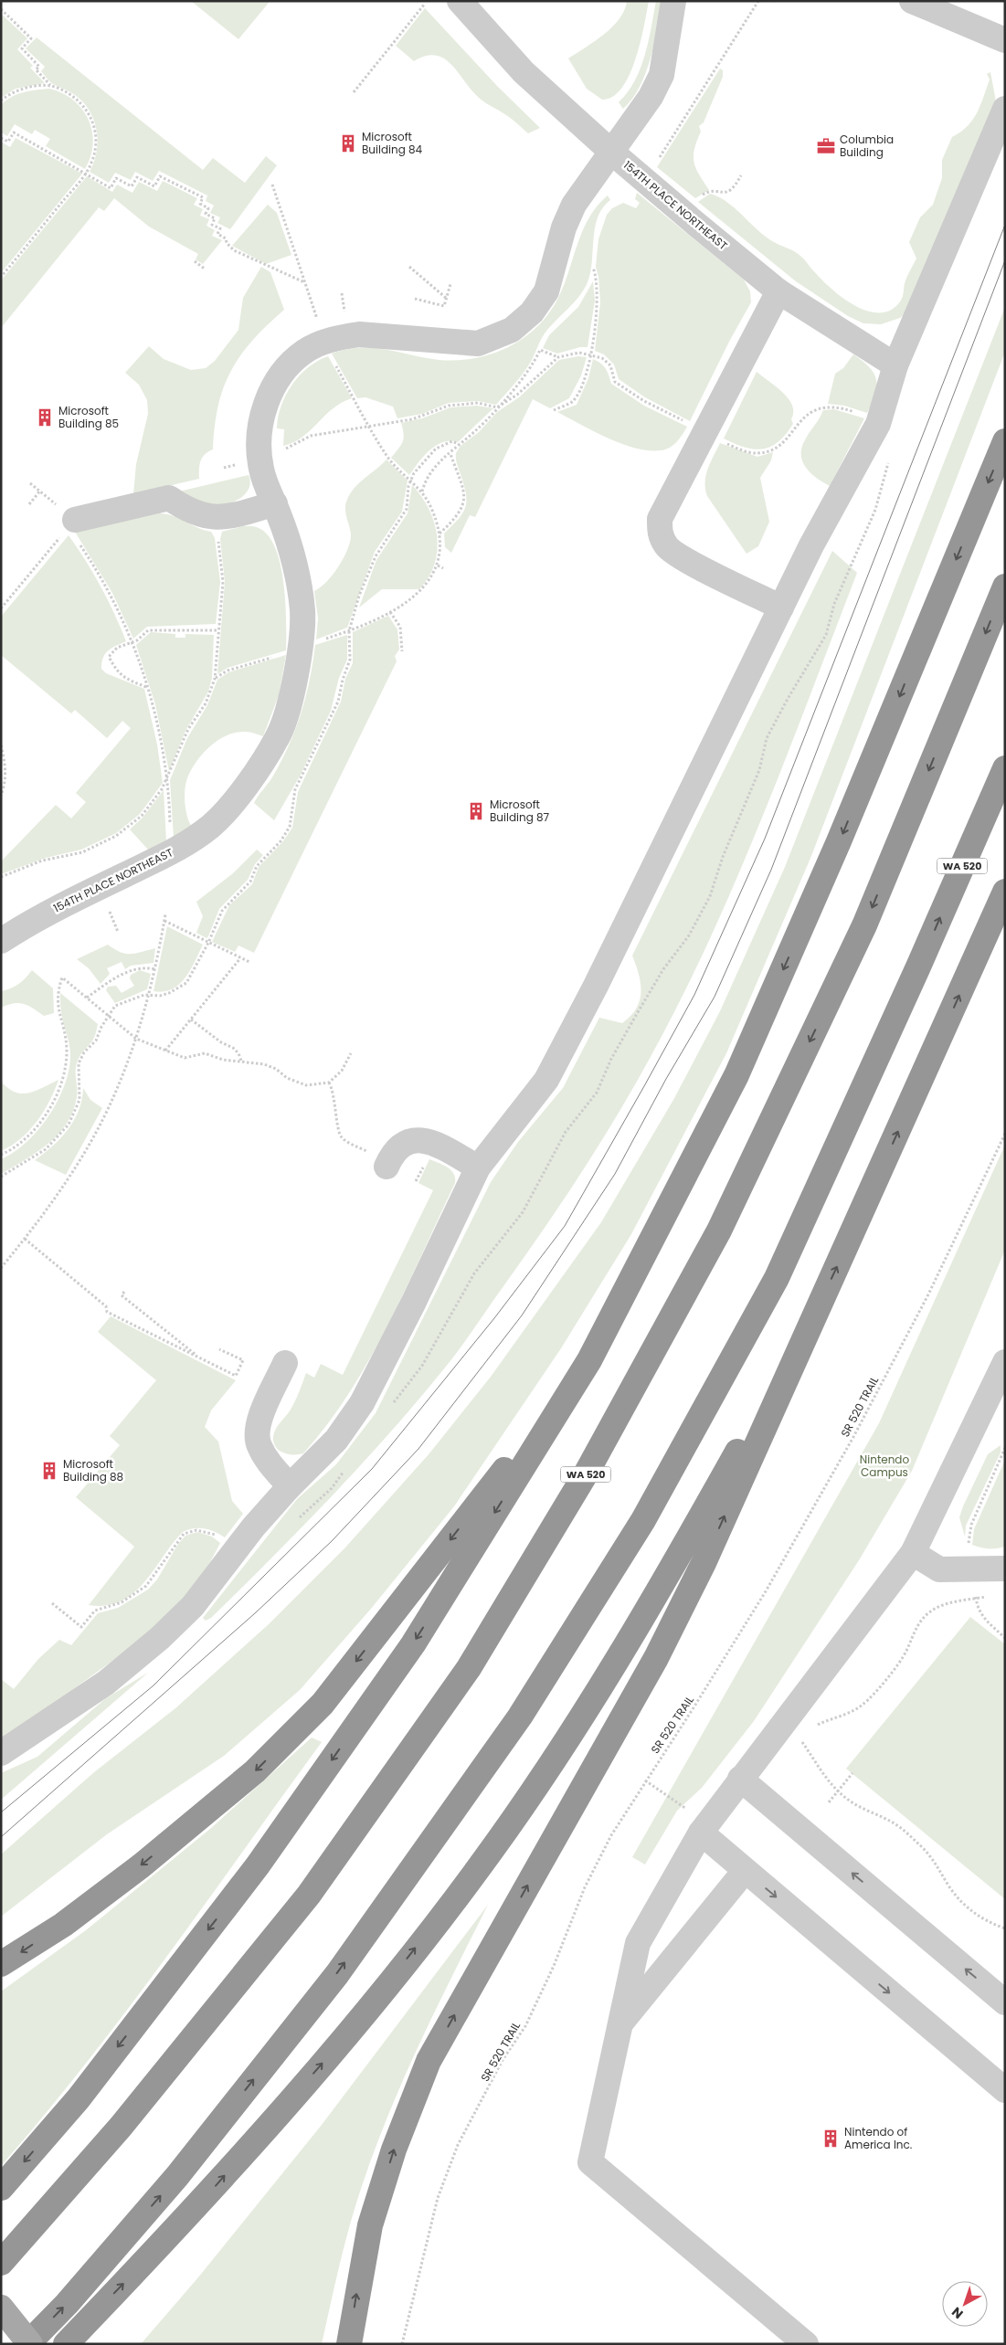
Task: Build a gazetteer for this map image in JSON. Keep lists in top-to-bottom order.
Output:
{
  "streets": {
    "highway": ["WA 520"],
    "street": ["154TH PLACE NORTHEAST"],
    "path": ["SR 520 TRAIL"]
  },
  "parks": ["Nintendo Campus"],
  "places": {
    "building": [
      "Microsoft Building 84",
      "Microsoft Building 85",
      "Microsoft Building 87",
      "Microsoft Building 88",
      "Nintendo of America Inc."
    ],
    "office": ["Columbia Building"]
  },
  "north": "bottom left"
}
